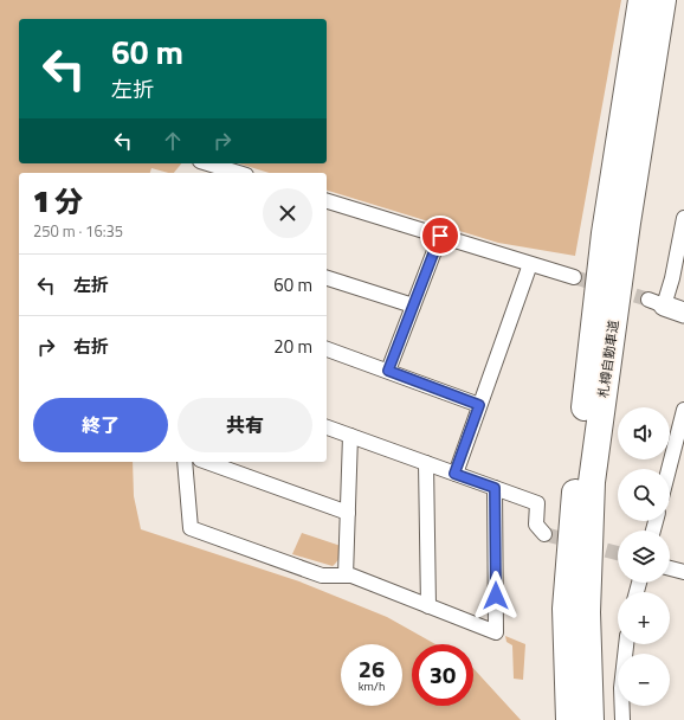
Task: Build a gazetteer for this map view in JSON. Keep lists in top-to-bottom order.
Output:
{
  "streets": {
    "highway": ["札樽自動車道"]
  },
  "page": {
    "turn": ["60 m", "左折"],
    "heading": ["1 分", "250 m · 16:35"],
    "list": [
      {
        "name": "左折",
        "value": "60 m"
      },
      {
        "name": "右折",
        "value": "20 m"
      }
    ],
    "buttons": ["終了", "共有"],
    "map_buttons": ["+", "−"],
    "speed": "26 km/h",
    "limit": "30"
  }
}
